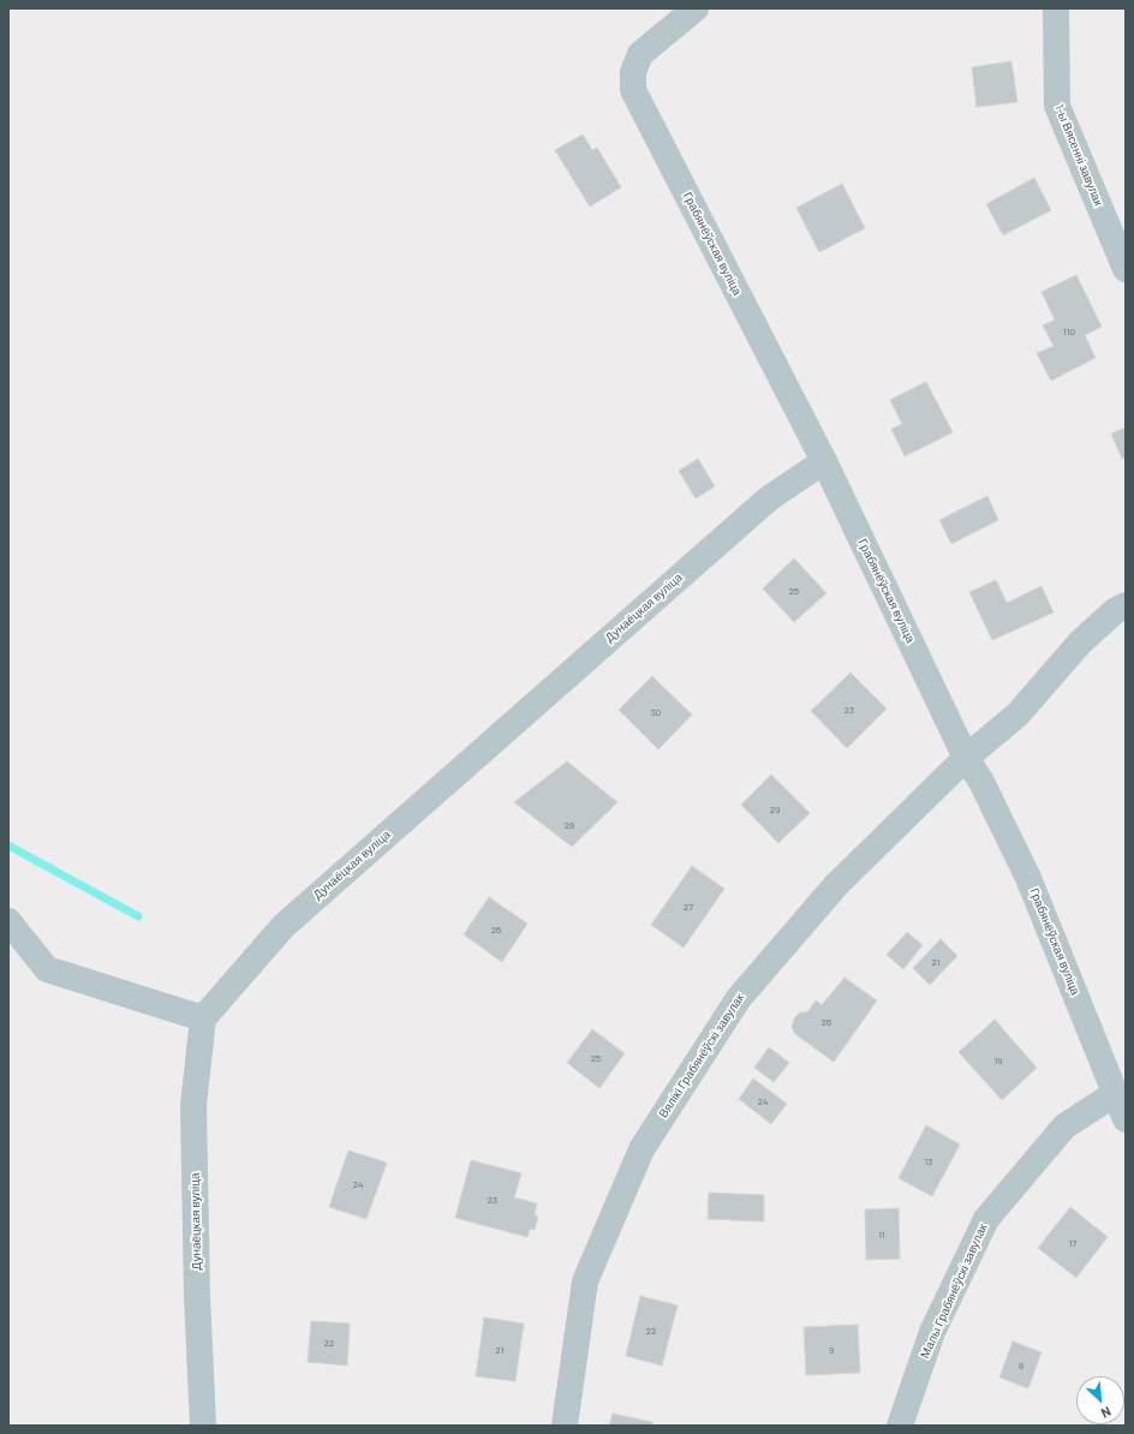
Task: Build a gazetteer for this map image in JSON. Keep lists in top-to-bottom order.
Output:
{
  "streets": {
    "street": [
      "1-ы Вясенні завулак",
      "Грабянёўская вуліца",
      "Дунаёцкая вуліца",
      "Вялікі Грабянёўскі завулак",
      "Малы Грабянёўскі завулак"
    ]
  },
  "crossings": [
    ["Грабянёўская вуліца", "Дунаёцкая вуліца"],
    ["Грабянёўская вуліца", "Вялікі Грабянёўскі завулак"],
    ["Грабянёўская вуліца", "Малы Грабянёўскі завулак"]
  ],
  "house_numbers": [
    "110",
    "25",
    "23",
    "30",
    "29",
    "28",
    "27",
    "26",
    "21",
    "26",
    "25",
    "19",
    "24",
    "13",
    "24",
    "23",
    "11",
    "17",
    "22",
    "22",
    "21",
    "9",
    "8"
  ],
  "north": "bottom right"
}
